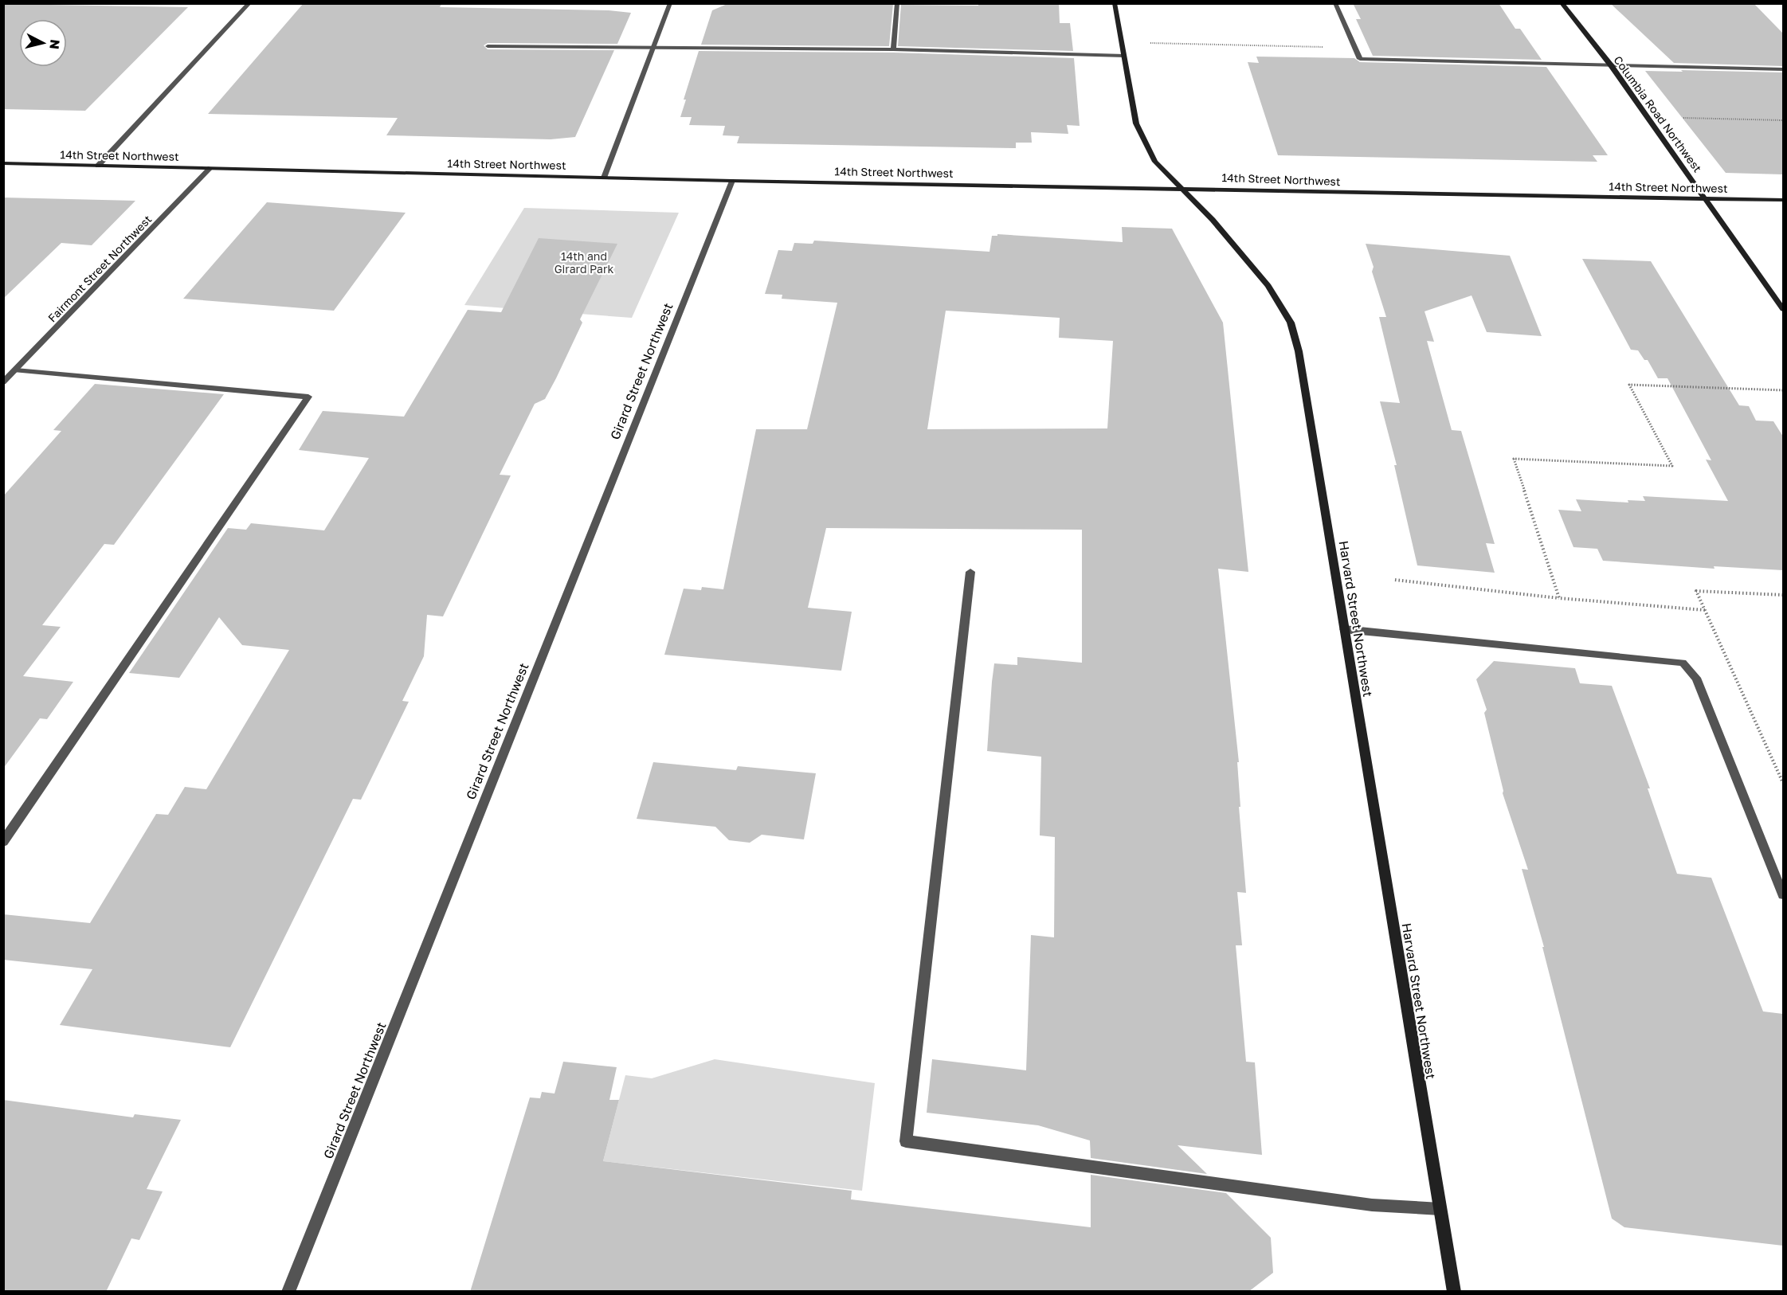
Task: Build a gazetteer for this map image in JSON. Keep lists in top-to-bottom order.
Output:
{
  "streets": {
    "main road": ["Columbia Road Northwest", "14th Street Northwest", "Harvard Street Northwest"],
    "street": ["Fairmont Street Northwest", "Girard Street Northwest"]
  },
  "crossings": [
    ["Columbia Road Northwest", "14th Street Northwest"],
    ["14th Street Northwest", "Fairmont Street Northwest"],
    ["14th Street Northwest", "Girard Street Northwest"],
    ["14th Street Northwest", "Harvard Street Northwest"]
  ],
  "parks": ["14th and Girard Park"],
  "north": "right"
}
